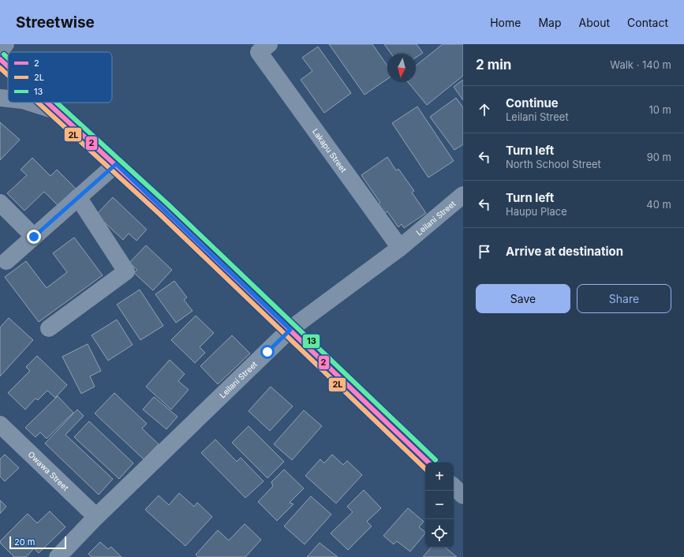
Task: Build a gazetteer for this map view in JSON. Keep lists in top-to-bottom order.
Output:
{
  "streets": {
    "street": ["Lakapu Street", "Leilani Street", "Owawa Street"]
  },
  "crossings": [
    ["Lakapu Street", "Leilani Street"],
    ["Leilani Street", "Owawa Street"]
  ],
  "lines": ["transit line 13", "transit line 2", "transit line 2L"],
  "legend": ["2", "2L", "13"],
  "scale_bar": "20 m",
  "north": "bottom",
  "page": {
    "header": "Streetwise",
    "nav": [
      "Home",
      "Map",
      "About",
      "Contact"
    ],
    "heading": ["2 min", "Walk · 140 m"],
    "list": [
      ["Continue", "Leilani Street", "10 m"],
      ["Turn left", "North School Street", "90 m"],
      ["Turn left", "Haupu Place", "40 m"],
      "Arrive at destination"
    ],
    "buttons": ["Save", "Share"],
    "map_buttons": ["+", "−"],
    "scale": "20 m"
  }
}
